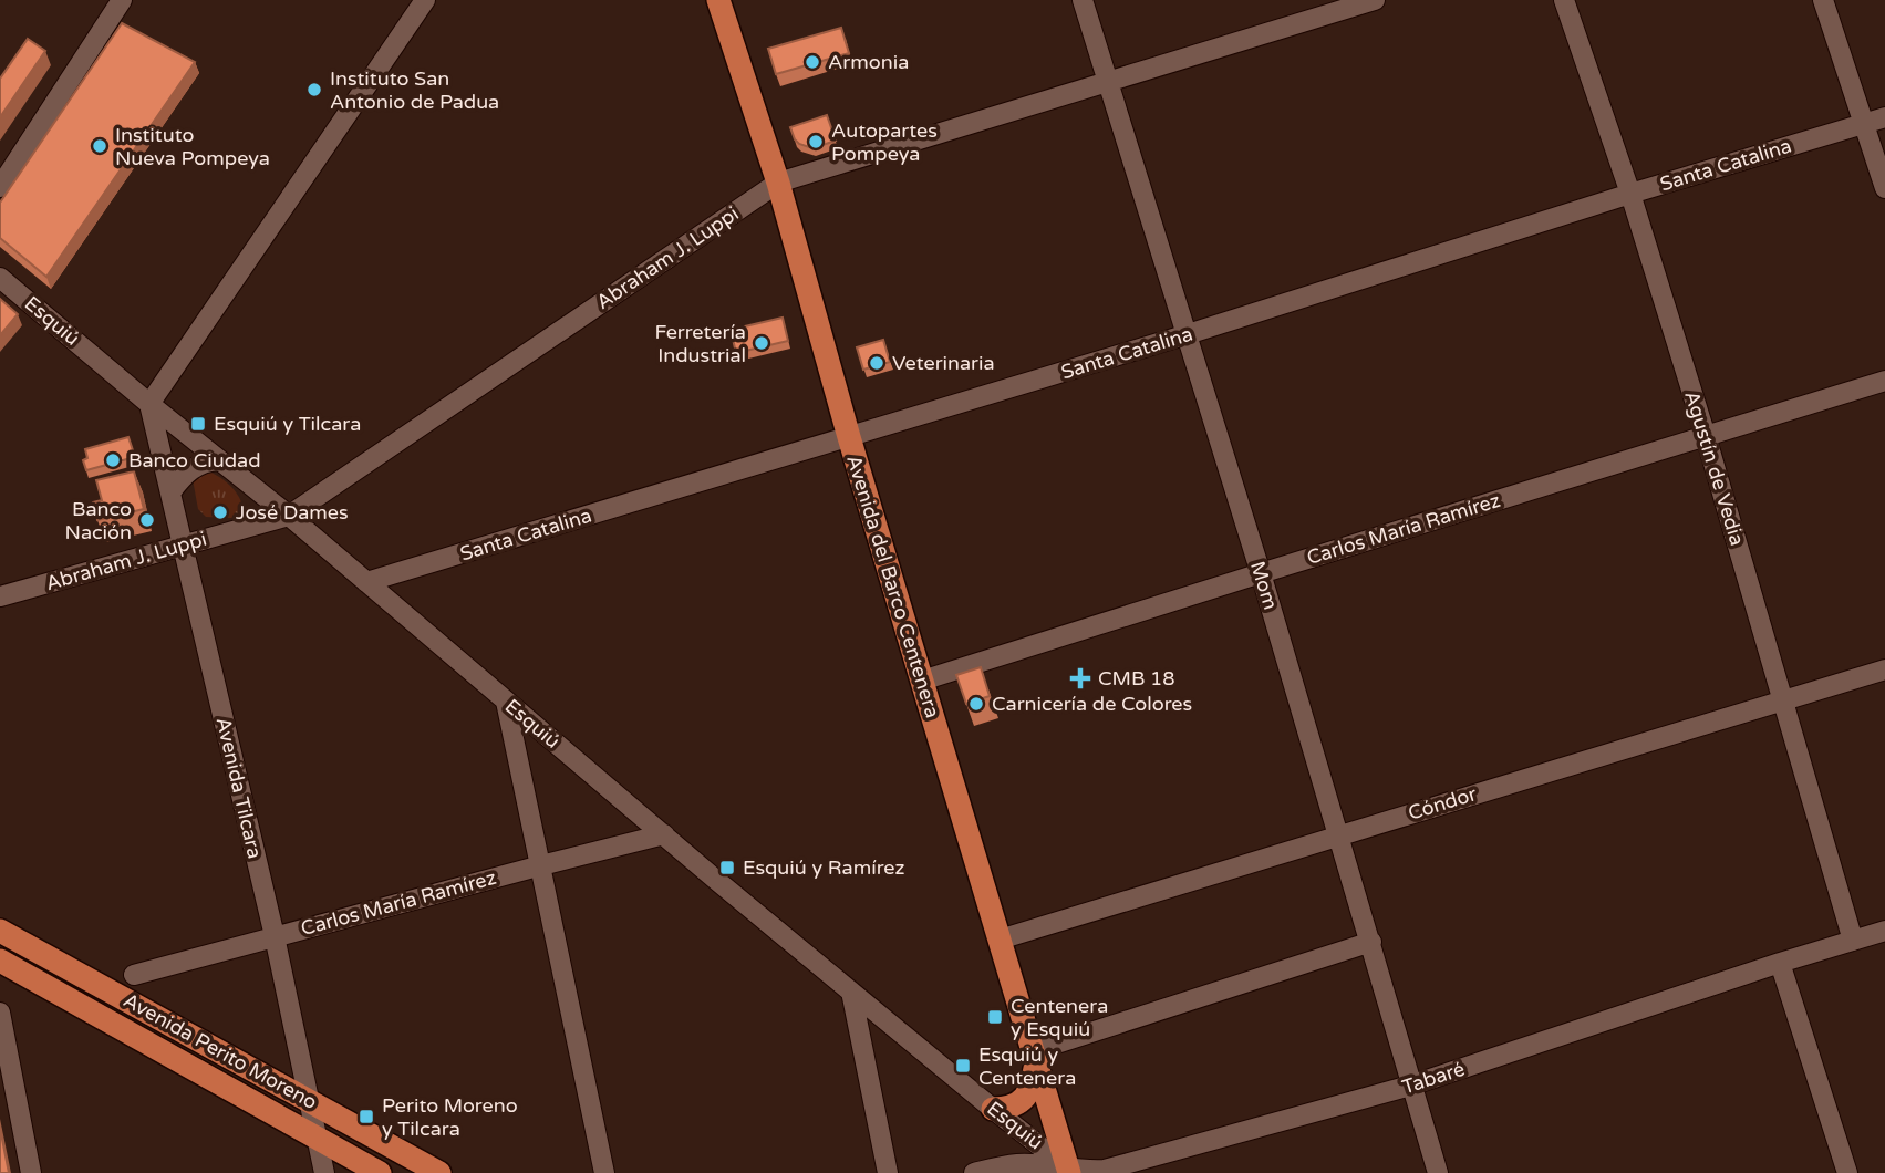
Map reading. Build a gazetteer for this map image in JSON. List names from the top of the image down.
{
  "streets": {
    "main road": ["Avenida del Barco Centenera", "Avenida Perito Moreno"],
    "street": [
      "Santa Catalina",
      "Abraham J. Luppi",
      "Esquiú",
      "Agustín de Vedia",
      "Carlos María Ramírez",
      "Mom",
      "Avenida Tilcara",
      "Cóndor",
      "Tabaré"
    ]
  },
  "crossings": [
    ["Santa Catalina", "Esquiú"],
    ["Santa Catalina", "Agustín de Vedia"],
    ["Santa Catalina", "Mom"],
    ["Santa Catalina", "Avenida del Barco Centenera"],
    ["Abraham J. Luppi", "Esquiú"],
    ["Abraham J. Luppi", "Mom"],
    ["Abraham J. Luppi", "Avenida del Barco Centenera"],
    ["Abraham J. Luppi", "Avenida Tilcara"],
    ["Esquiú", "Carlos María Ramírez"],
    ["Esquiú", "Avenida del Barco Centenera"],
    ["Esquiú", "Avenida Tilcara"],
    ["Esquiú", "Tabaré"],
    ["Agustín de Vedia", "Carlos María Ramírez"],
    ["Agustín de Vedia", "Cóndor"],
    ["Agustín de Vedia", "Tabaré"],
    ["Carlos María Ramírez", "Mom"],
    ["Carlos María Ramírez", "Avenida del Barco Centenera"],
    ["Carlos María Ramírez", "Avenida Tilcara"],
    ["Mom", "Cóndor"],
    ["Mom", "Tabaré"],
    ["Avenida del Barco Centenera", "Cóndor"],
    ["Avenida del Barco Centenera", "Tabaré"],
    ["Avenida Tilcara", "Avenida Perito Moreno"]
  ],
  "places": {
    "other": [
      "Armonia",
      "Instituto San Antonio de Padua",
      "Autopartes Pompeya",
      "Instituto Nueva Pompeya",
      "Ferretería Industrial",
      "Veterinaria",
      "Banco Ciudad",
      "José Dames",
      "Banco Nación",
      "Carnicería de Colores"
    ],
    "transit": [
      "Esquiú y Tilcara",
      "Esquiú y Ramírez",
      "Centenera y Esquiú",
      "Esquiú y Centenera",
      "Perito Moreno y Tilcara"
    ],
    "health": ["CMB 18"]
  }
}
